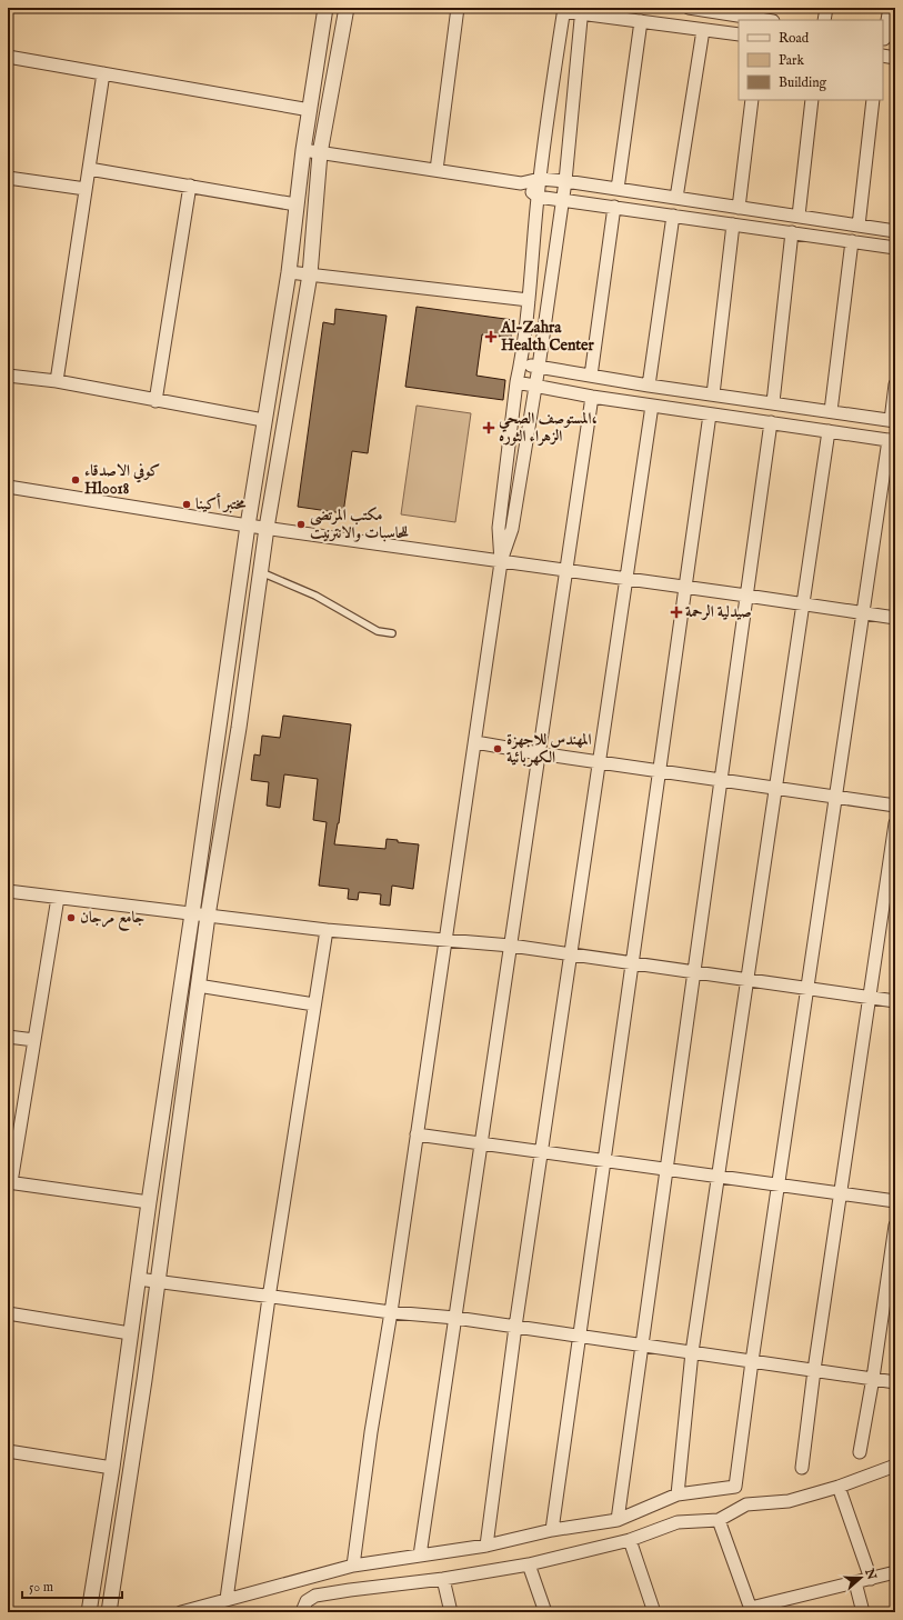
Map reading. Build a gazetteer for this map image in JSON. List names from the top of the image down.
{
  "places": {
    "health": ["Al-Zahra Health Center", "المستوصف الصحي، الزهراء الثوره", "صيدلية الرحمة"],
    "other": [
      "كوفي الاصدقاء Hl0018",
      "مختبر أكينا",
      "مكتب المرتضى للحاسبات والانترنيت",
      "المهندس للاجهزة الكهربائية",
      "جامع مرجان"
    ]
  },
  "legend": ["Road", "Park", "Building"],
  "scale_bar": "50 m",
  "north": "right"
}
